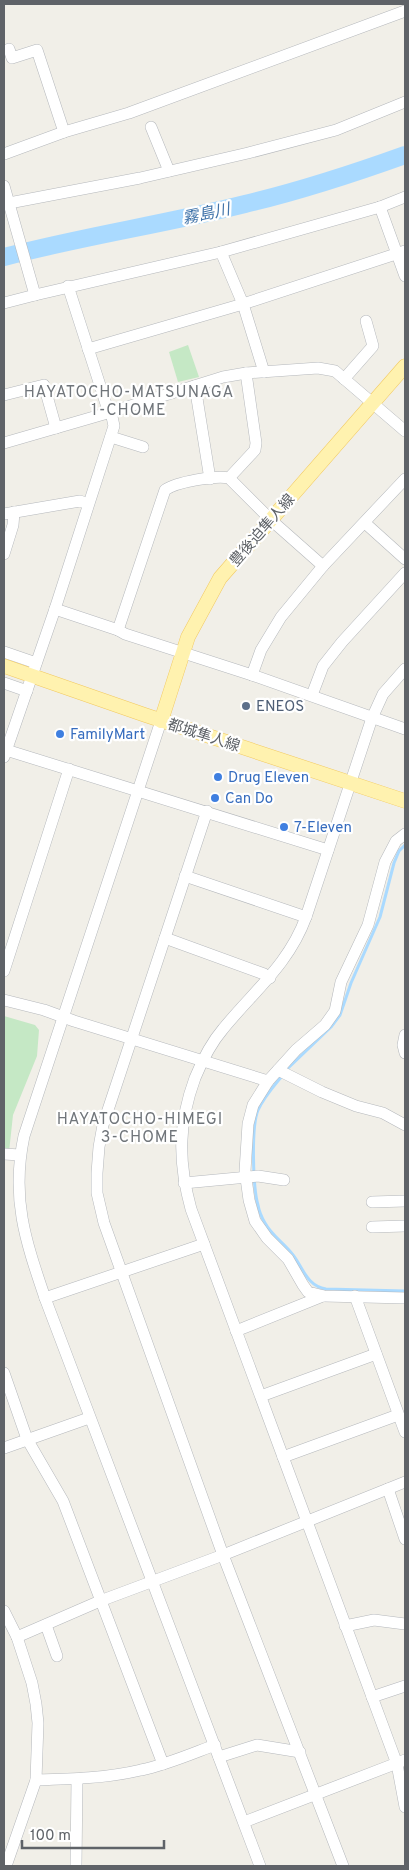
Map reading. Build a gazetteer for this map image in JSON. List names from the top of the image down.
{
  "streets": {
    "main road": ["豊後迫隼人線", "都城隼人線"]
  },
  "crossings": [
    ["豊後迫隼人線", "都城隼人線"]
  ],
  "districts": ["HAYATOCHO-MATSUNAGA 1-CHOME", "HAYATOCHO-HIMEGI 3-CHOME"],
  "water": ["霧島川"],
  "places": [
    "ENEOS",
    "FamilyMart",
    "Drug Eleven",
    "Can Do",
    "7-Eleven"
  ],
  "scale_bar": "100 m"
}
